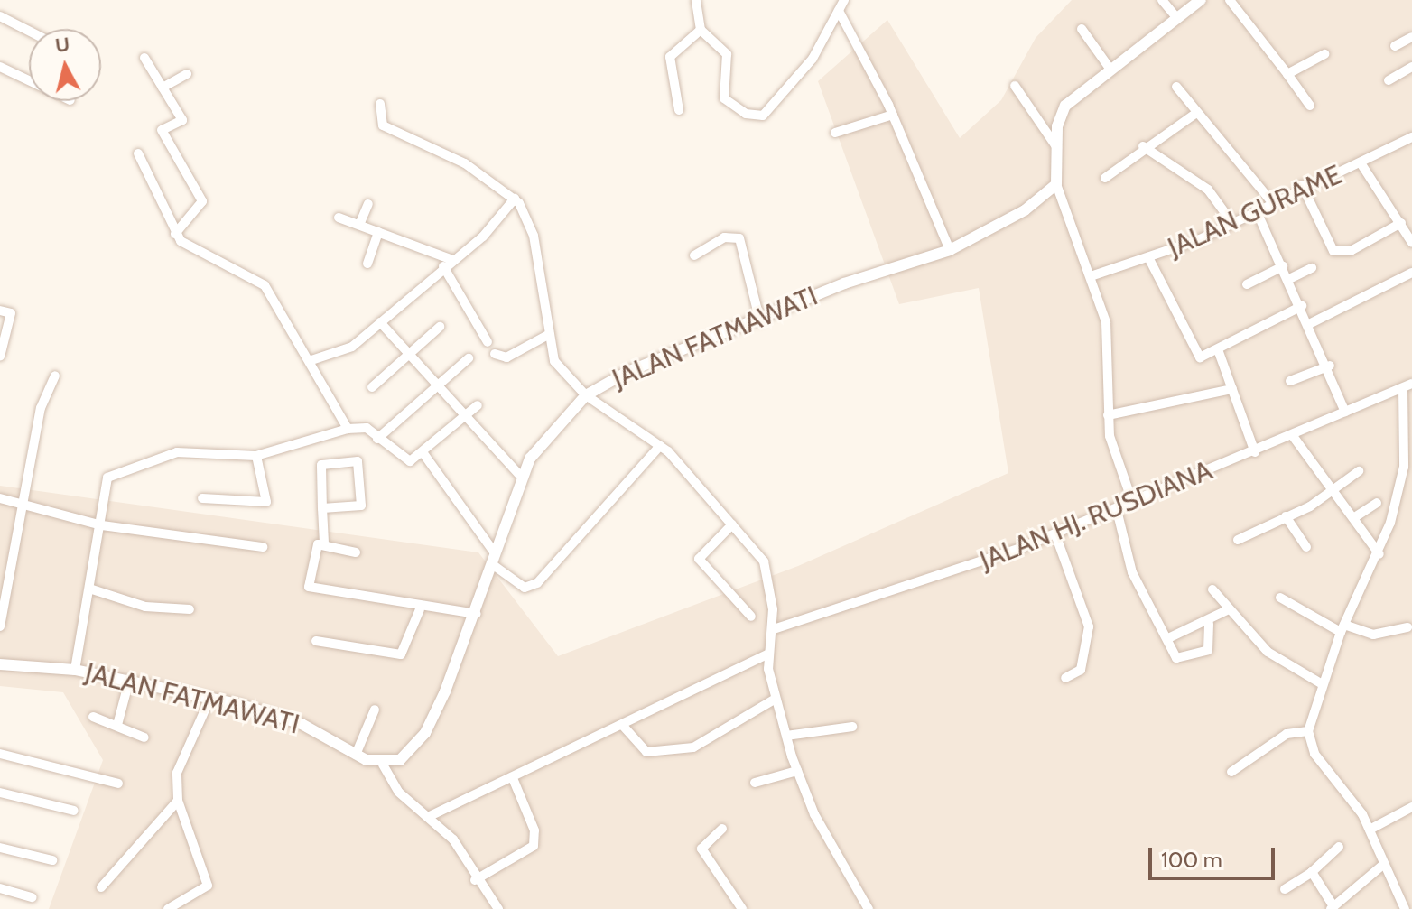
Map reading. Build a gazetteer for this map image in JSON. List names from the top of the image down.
{
  "streets": {
    "street": ["JALAN GURAME", "JALAN FATMAWATI", "JALAN HJ. RUSDIANA"]
  },
  "scale_bar": "100 m",
  "north": "top"
}
